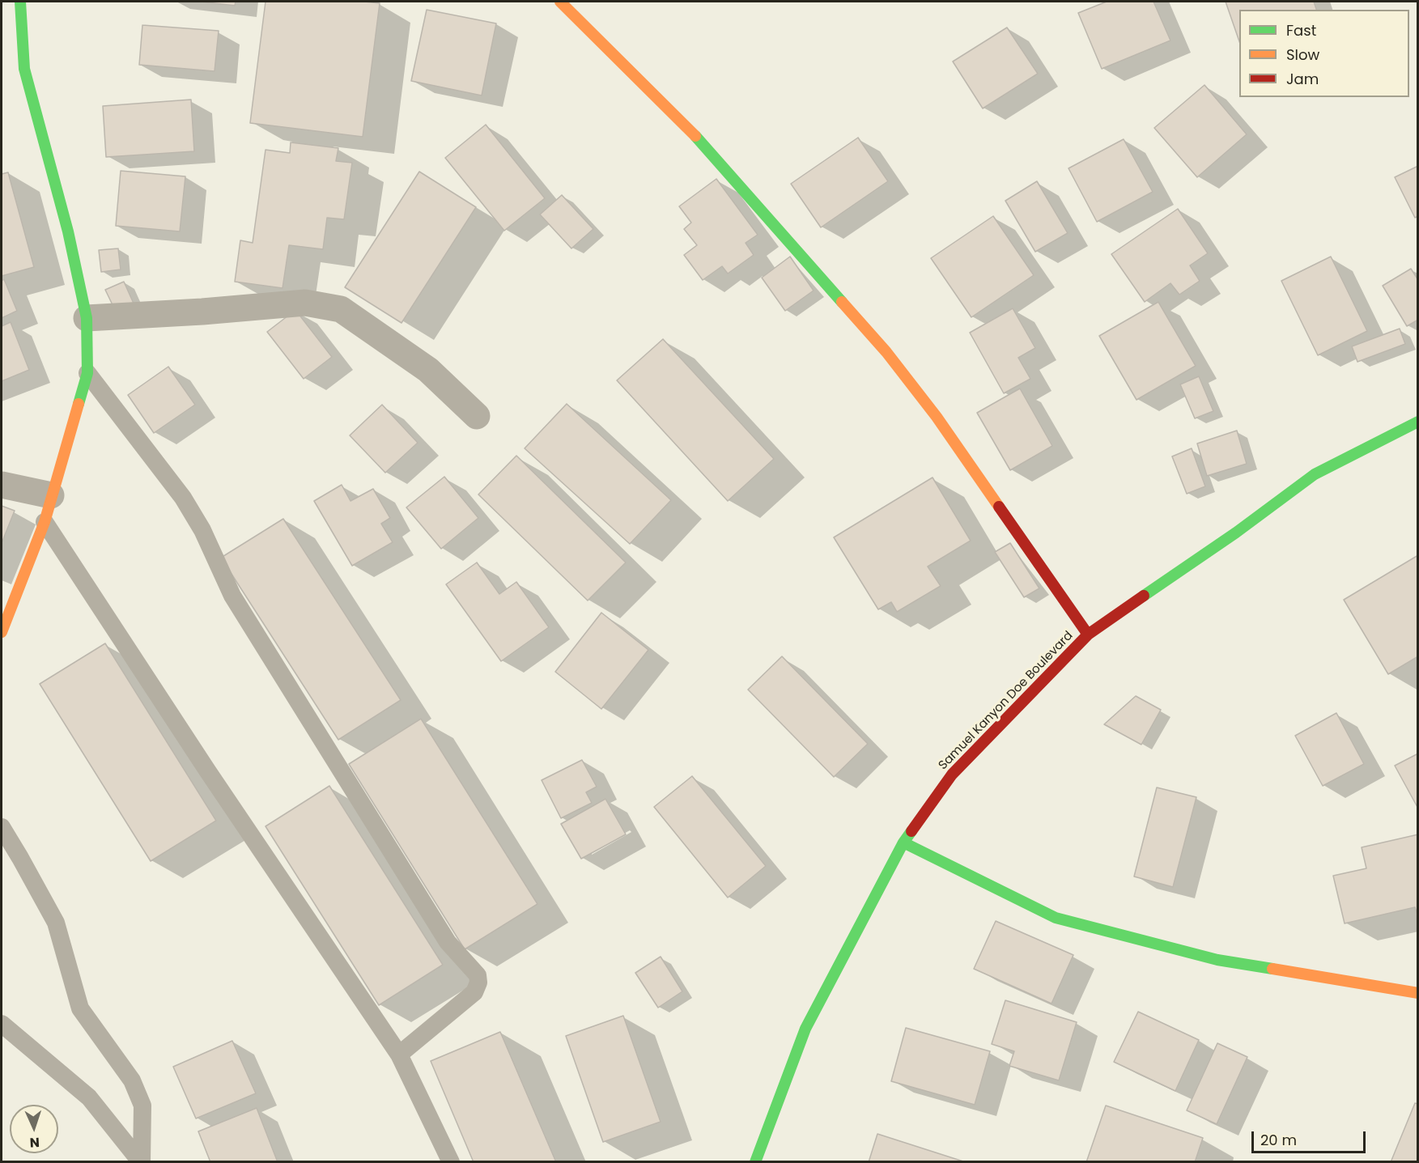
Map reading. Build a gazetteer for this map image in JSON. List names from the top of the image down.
{
  "streets": {
    "street": ["Samuel Kanyon Doe Boulevard"]
  },
  "legend": ["Fast", "Slow", "Jam"],
  "scale_bar": "20 m",
  "north": "bottom"
}
